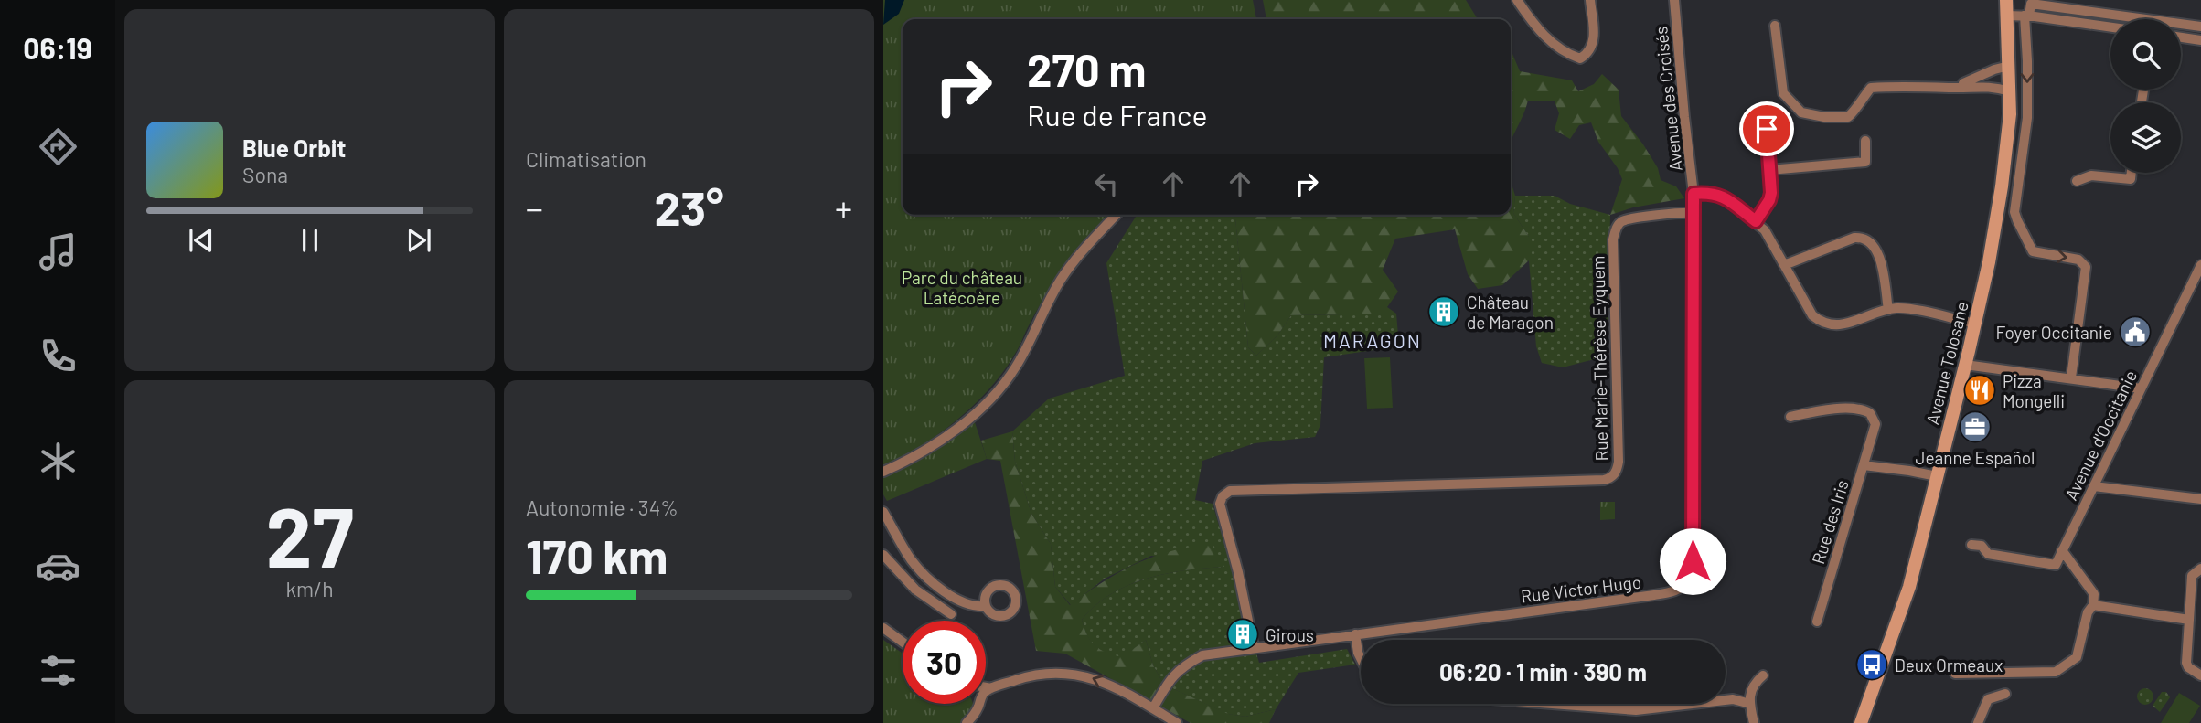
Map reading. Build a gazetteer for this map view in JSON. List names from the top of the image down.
{
  "streets": {
    "main road": ["Avenue Tolosane"],
    "street": [
      "Avenue des Croisés",
      "Rue Marie-Thérèse Eyquem",
      "Avenue d'Occitanie",
      "Rue des Iris",
      "Rue Victor Hugo"
    ]
  },
  "crossings": [
    ["Avenue des Croisés", "Rue Victor Hugo"],
    ["Rue Marie-Thérèse Eyquem", "Rue Victor Hugo"],
    ["Avenue Tolosane", "Rue des Iris"]
  ],
  "districts": ["MARAGON"],
  "parks": ["Parc du château Latécoère"],
  "places": {
    "building": ["Château de Maragon", "Girous"],
    "public building": ["Foyer Occitanie"],
    "restaurant": ["Pizza Mongelli"],
    "office": ["Jeanne Español"],
    "bus stop": ["Deux Ormeaux"]
  },
  "page": {
    "tabs": "06:19",
    "tile": [
      "Climatisation",
      ["27", "km/h"],
      ["Autonomie · 34%", "170 km"]
    ],
    "turn": ["270 m", "Rue de France"],
    "song": ["Blue Orbit", "Sona"],
    "heat": ["−", "23°", "+"],
    "limit": "30",
    "trip": "06:20 · 1 min · 390 m"
  }
}
